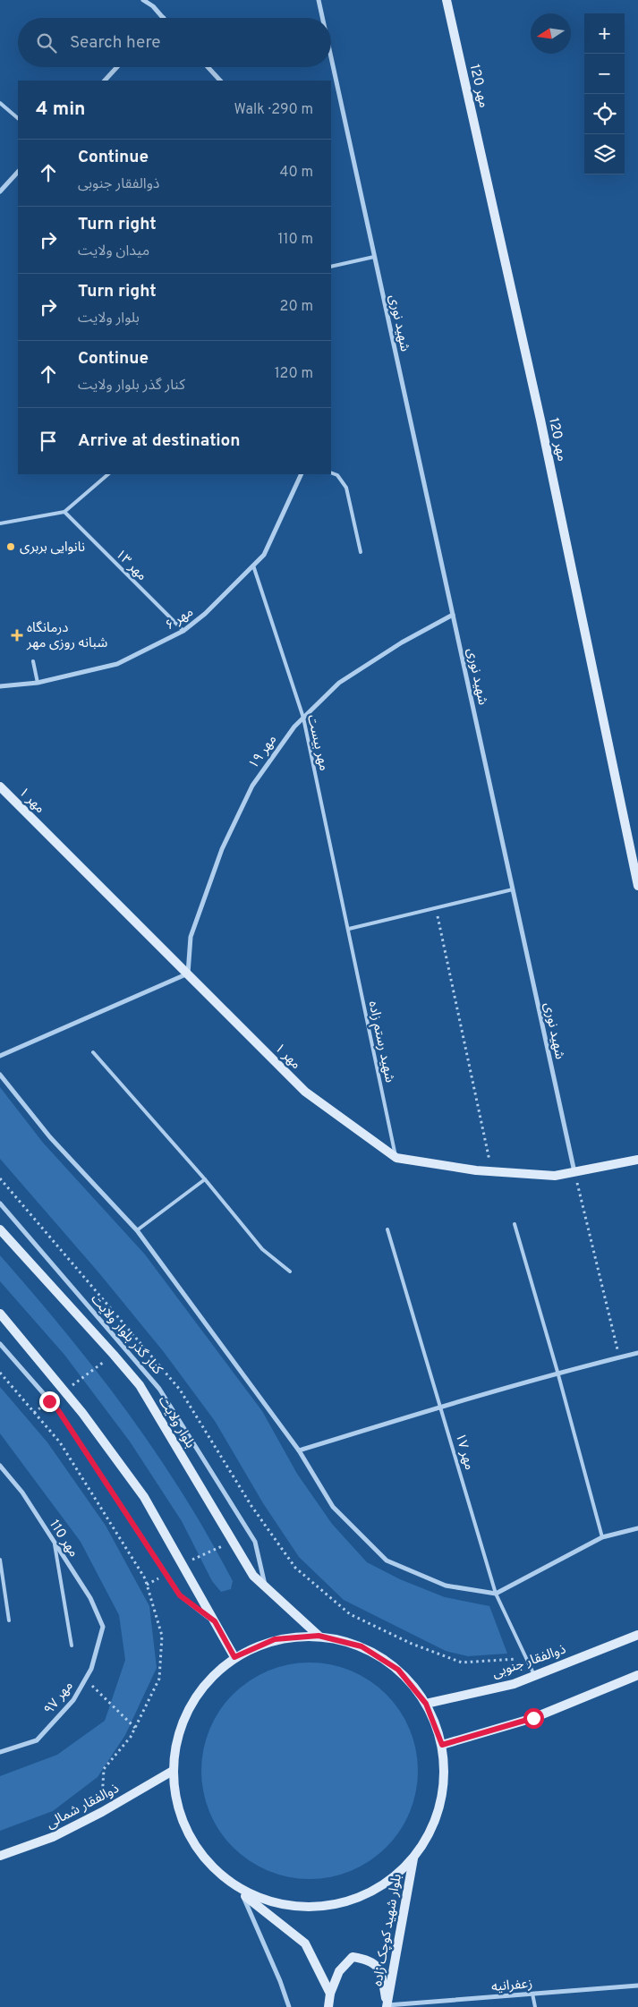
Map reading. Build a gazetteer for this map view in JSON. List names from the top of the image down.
{
  "streets": {
    "street": [
      "مهر 120",
      "شهید نوری",
      "مهر ۶",
      "مهر ۱۹",
      "مهر ۱",
      "کنار گذر بلوار ولایت",
      "بلوار ولایت",
      "مهر 110",
      "ذوالفقار جنوبی",
      "مهر ۹۷",
      "ذوالفقار شمالی",
      "بلوار شهید کوچک زاده",
      "زعفرانیه"
    ],
    "lane": [
      "مهر ۱۳",
      "مهر بیست",
      "شهید رستم زاده",
      "مهر ۱۷"
    ]
  },
  "crossings": [
    ["شهید نوری", "مهر ۱۹"],
    ["شهید نوری", "مهر ۱"],
    ["مهر ۱۳", "مهر ۶"],
    ["مهر ۶", "مهر بیست"],
    ["مهر بیست", "مهر ۱۹"],
    ["مهر بیست", "شهید رستم زاده"],
    ["مهر ۱۹", "مهر ۱"],
    ["مهر ۱", "شهید رستم زاده"],
    ["کنار گذر بلوار ولایت", "بلوار ولایت"],
    ["مهر ۱۷", "ذوالفقار جنوبی"],
    ["مهر 110", "مهر ۹۷"],
    ["بلوار شهید کوچک زاده", "زعفرانیه"]
  ],
  "places": {
    "other": ["نانوایی بربری"],
    "health": ["درمانگاه شبانه روزی مهر"]
  },
  "north": "left",
  "page": {
    "map_buttons": ["+", "−"],
    "search": "Search here",
    "heading": ["4 min", "Walk · 290 m"],
    "list": [
      ["Continue", "ذوالفقار جنوبی", "40 m"],
      ["Turn right", "میدان ولایت", "110 m"],
      ["Turn right", "بلوار ولایت", "20 m"],
      ["Continue", "کنار گذر بلوار ولایت", "120 m"],
      "Arrive at destination"
    ]
  }
}
